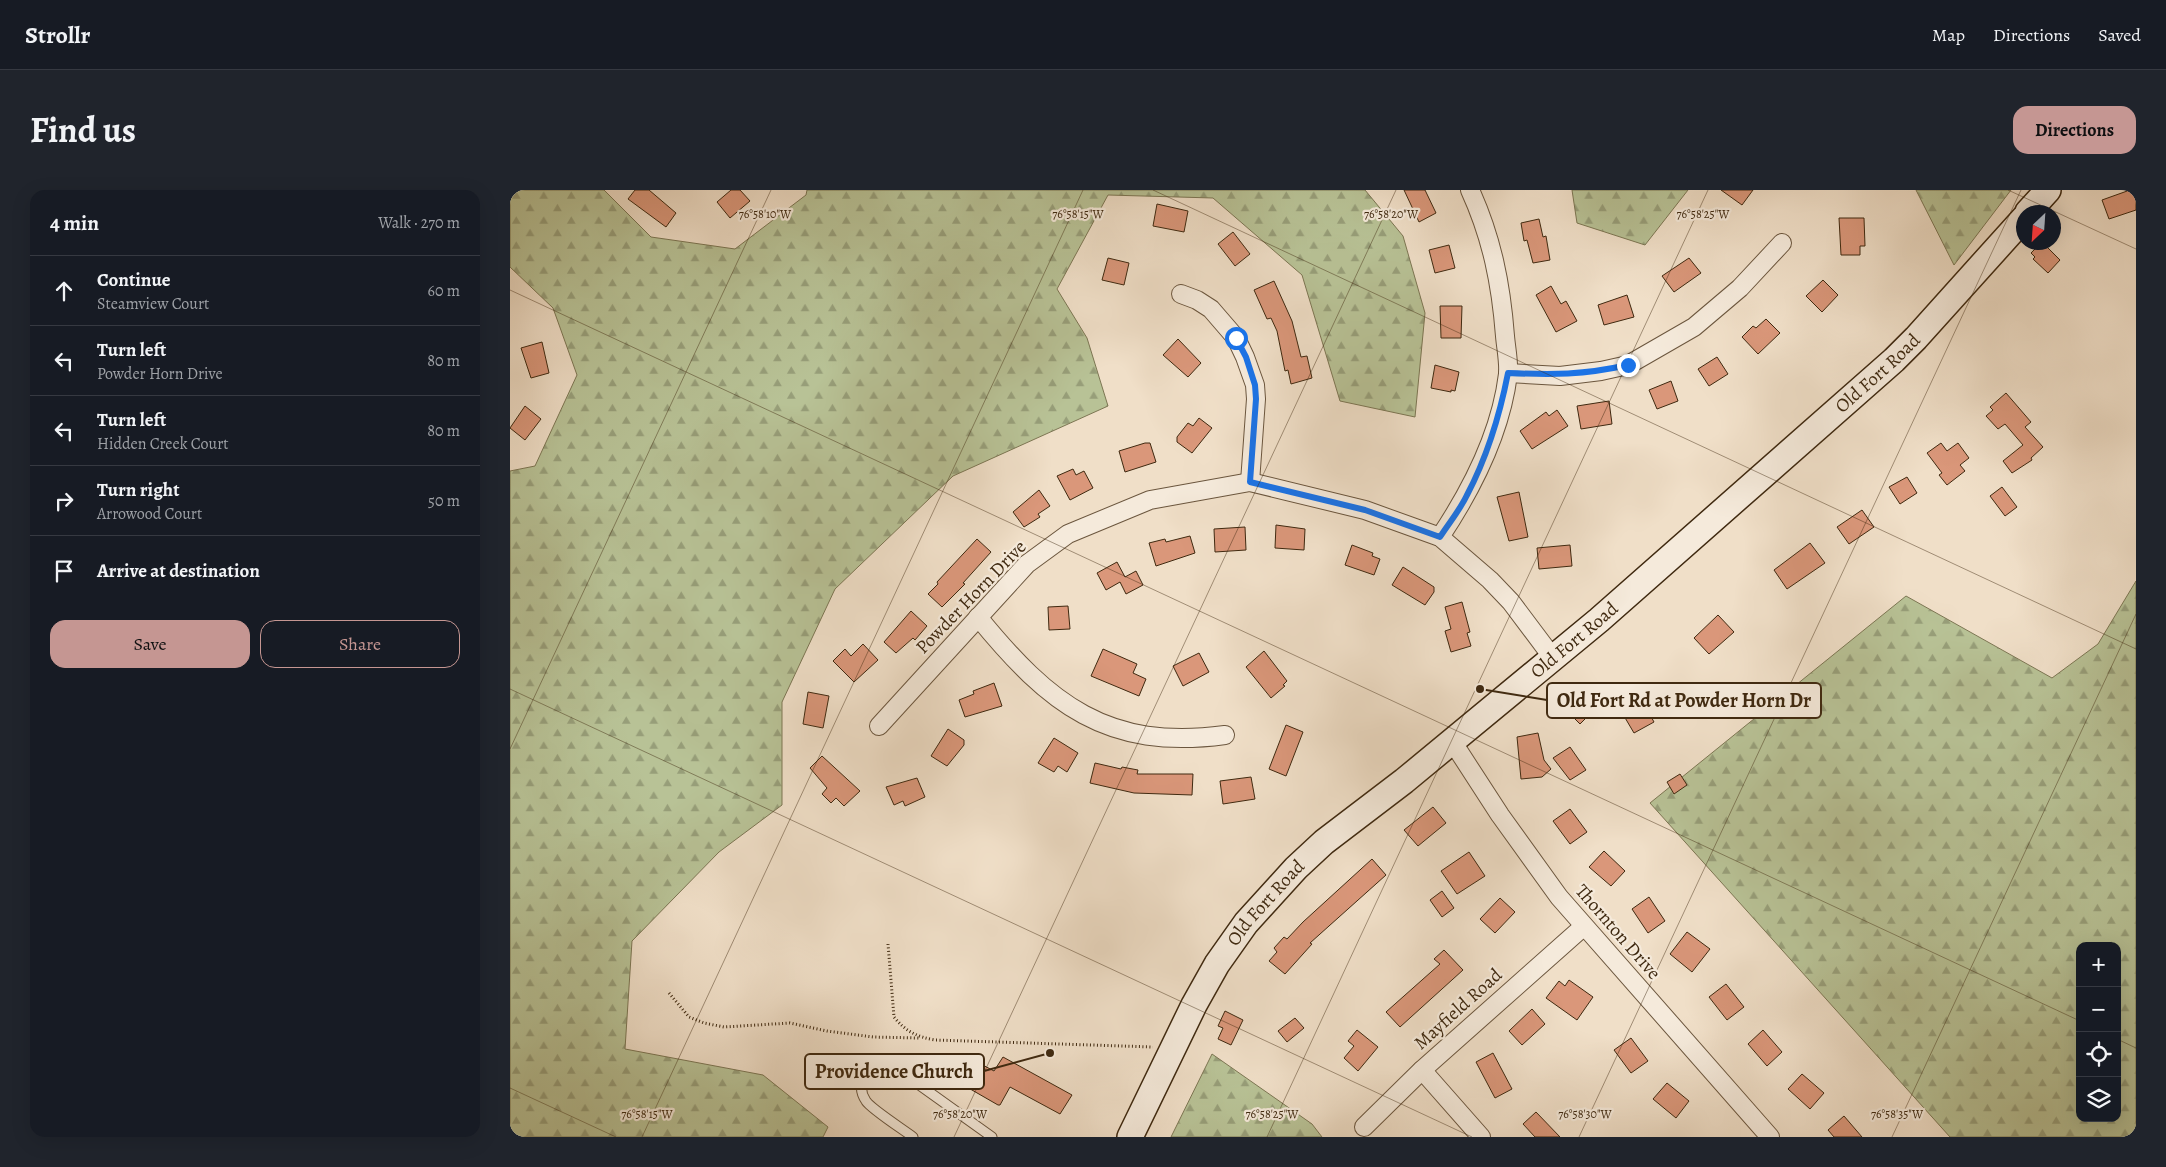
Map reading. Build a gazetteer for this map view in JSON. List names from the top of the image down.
{
  "streets": {
    "main road": ["Old Fort Road"],
    "street": ["Powder Horn Drive", "Thornton Drive", "Mayfield Road"]
  },
  "crossings": [
    ["Old Fort Road", "Powder Horn Drive"],
    ["Old Fort Road", "Thornton Drive"],
    ["Thornton Drive", "Mayfield Road"]
  ],
  "places": ["Old Fort Rd at Powder Horn Dr", "Providence Church"],
  "north": "bottom left",
  "page": {
    "header": "Strollr",
    "nav": ["Map", "Directions", "Saved"],
    "title": "Find us",
    "buttons": [
      "Directions",
      ["Save", "Share"]
    ],
    "heading": ["4 min", "Walk · 270 m"],
    "list": [
      ["Continue", "Steamview Court", "60 m"],
      ["Turn left", "Powder Horn Drive", "80 m"],
      ["Turn left", "Hidden Creek Court", "80 m"],
      ["Turn right", "Arrowood Court", "50 m"],
      "Arrive at destination"
    ],
    "map_buttons": ["+", "−"]
  },
  "coordinates": [
    "76°58'10\"W",
    "76°58'15\"W",
    "76°58'20\"W",
    "76°58'25\"W",
    "76°58'30\"W",
    "76°58'35\"W"
  ]
}
